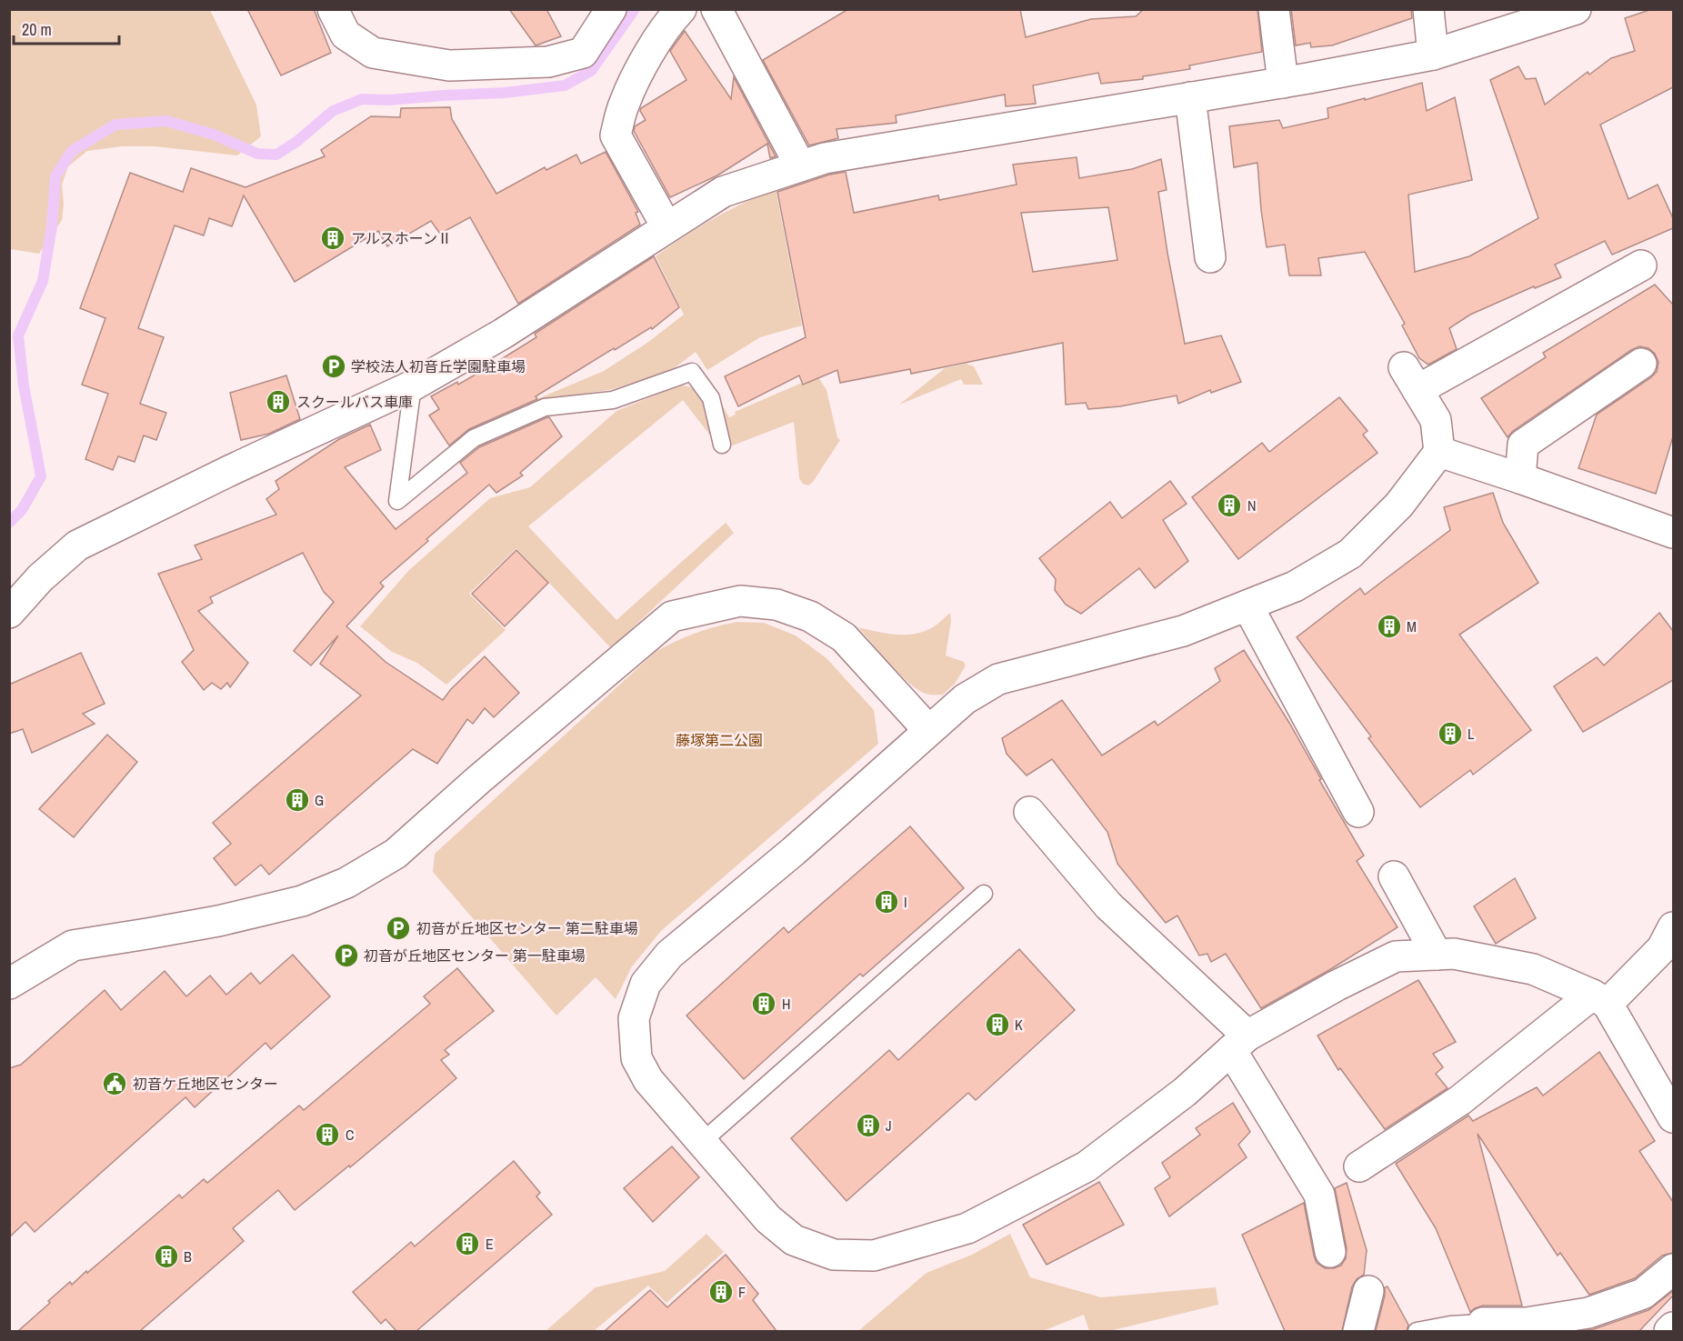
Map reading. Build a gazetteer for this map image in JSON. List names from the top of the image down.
{
  "parks": ["藤塚第二公園"],
  "places": {
    "building": [
      "アルスホーンⅡ",
      "スクールバス車庫",
      "N",
      "M",
      "L",
      "G",
      "I",
      "H",
      "K",
      "J",
      "C",
      "E",
      "B",
      "F"
    ],
    "parking": ["学校法人初音丘学園駐車場", "初音が丘地区センター 第二駐車場", "初音が丘地区センター 第一駐車場"],
    "public building": ["初音ケ丘地区センター"]
  },
  "scale_bar": "20 m"
}
